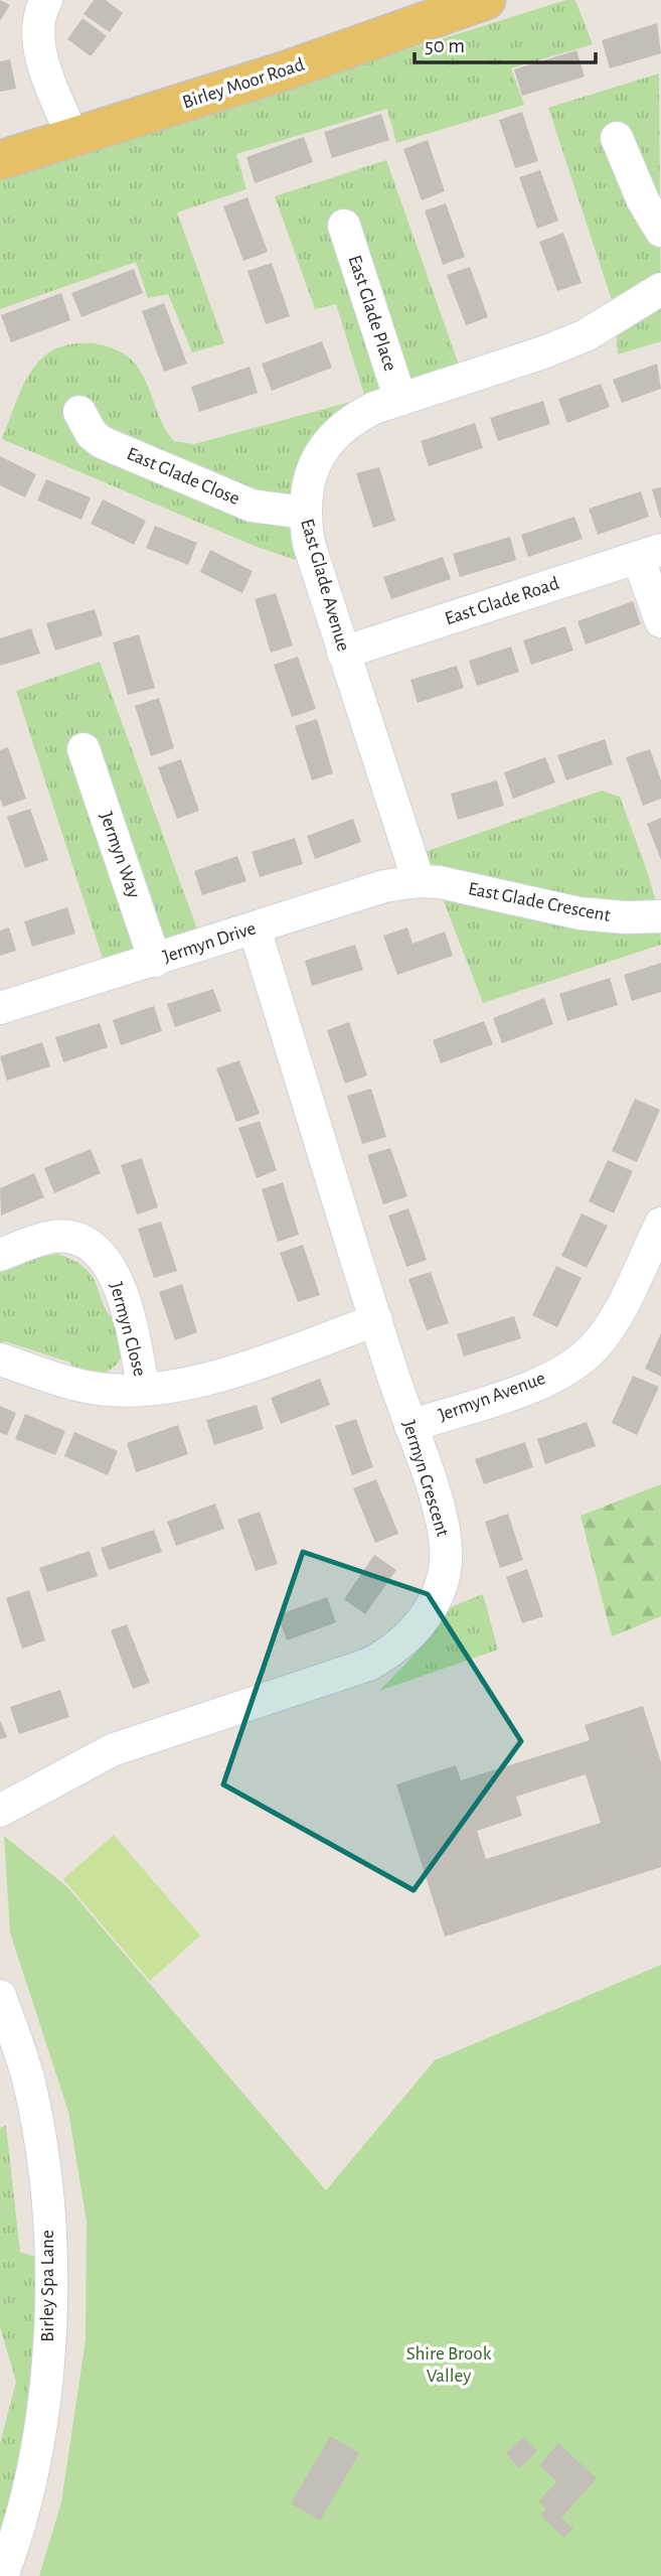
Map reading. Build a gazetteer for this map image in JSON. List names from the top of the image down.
{
  "streets": {
    "main road": ["Birley Moor Road"],
    "street": [
      "East Glade Place",
      "East Glade Close",
      "East Glade Avenue",
      "East Glade Road",
      "Jermyn Way",
      "East Glade Crescent",
      "Jermyn Drive",
      "Jermyn Close",
      "Jermyn Avenue",
      "Jermyn Crescent",
      "Birley Spa Lane"
    ]
  },
  "crossings": [
    ["East Glade Place", "East Glade Avenue"],
    ["East Glade Close", "East Glade Avenue"],
    ["East Glade Avenue", "East Glade Road"],
    ["East Glade Avenue", "East Glade Crescent"],
    ["East Glade Avenue", "Jermyn Drive"],
    ["Jermyn Way", "Jermyn Drive"],
    ["East Glade Crescent", "Jermyn Drive"],
    ["Jermyn Drive", "Jermyn Crescent"],
    ["Jermyn Close", "Jermyn Crescent"],
    ["Jermyn Avenue", "Jermyn Crescent"]
  ],
  "parks": ["Shire Brook Valley"],
  "scale_bar": "50 m"
}
